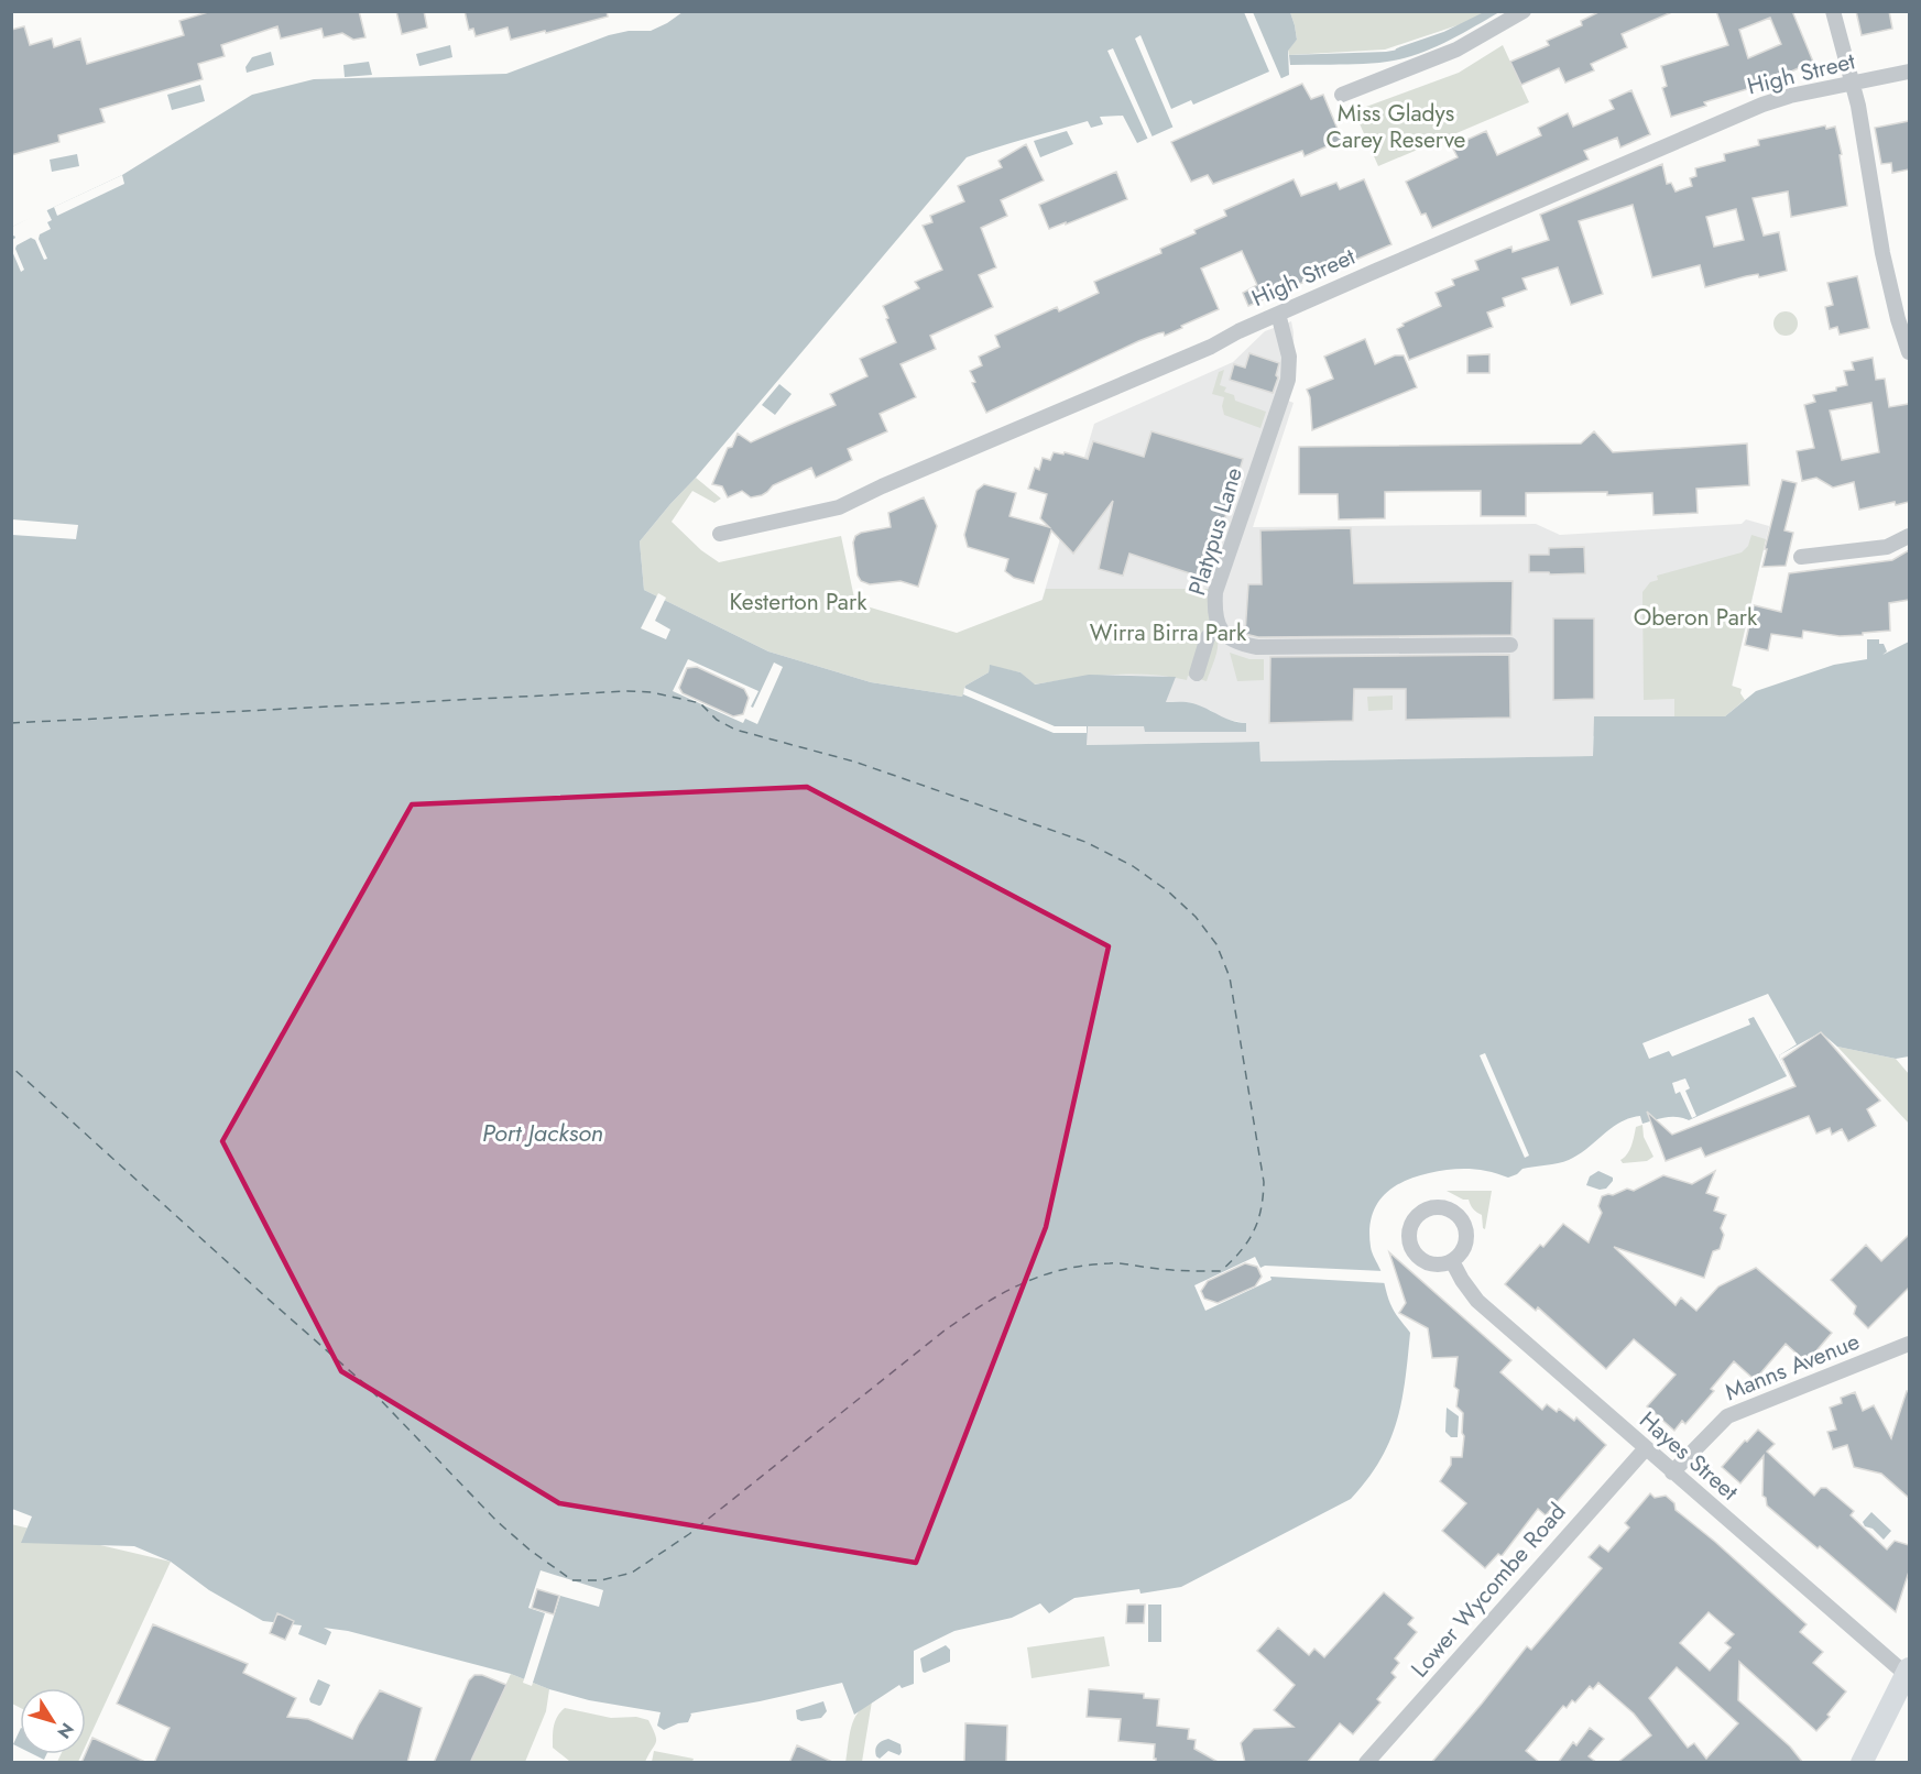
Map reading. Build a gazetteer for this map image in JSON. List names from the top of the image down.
{
  "streets": {
    "street": [
      "High Street",
      "Platypus Lane",
      "Manns Avenue",
      "Hayes Street",
      "Lower Wycombe Road"
    ]
  },
  "crossings": [
    ["High Street", "Platypus Lane"],
    ["Manns Avenue", "Hayes Street"],
    ["Hayes Street", "Lower Wycombe Road"]
  ],
  "water": ["Port Jackson"],
  "parks": [
    "Miss Gladys Carey Reserve",
    "Kesterton Park",
    "Oberon Park",
    "Wirra Birra Park"
  ],
  "north": "bottom right"
}
